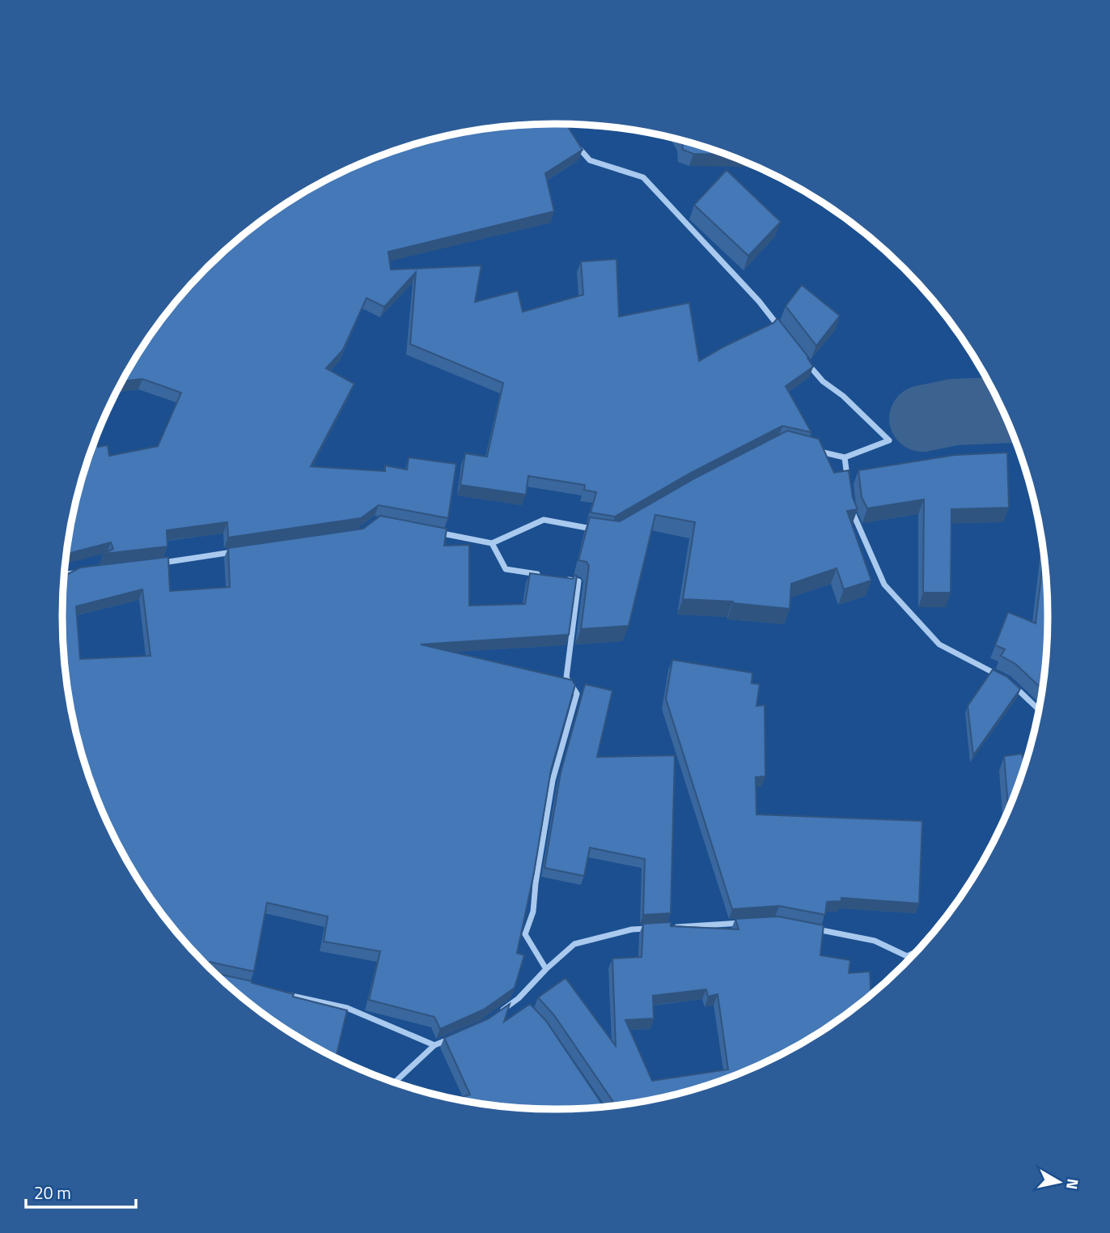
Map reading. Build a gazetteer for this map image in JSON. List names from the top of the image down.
{
  "scale_bar": "20 m",
  "north": "right"
}
